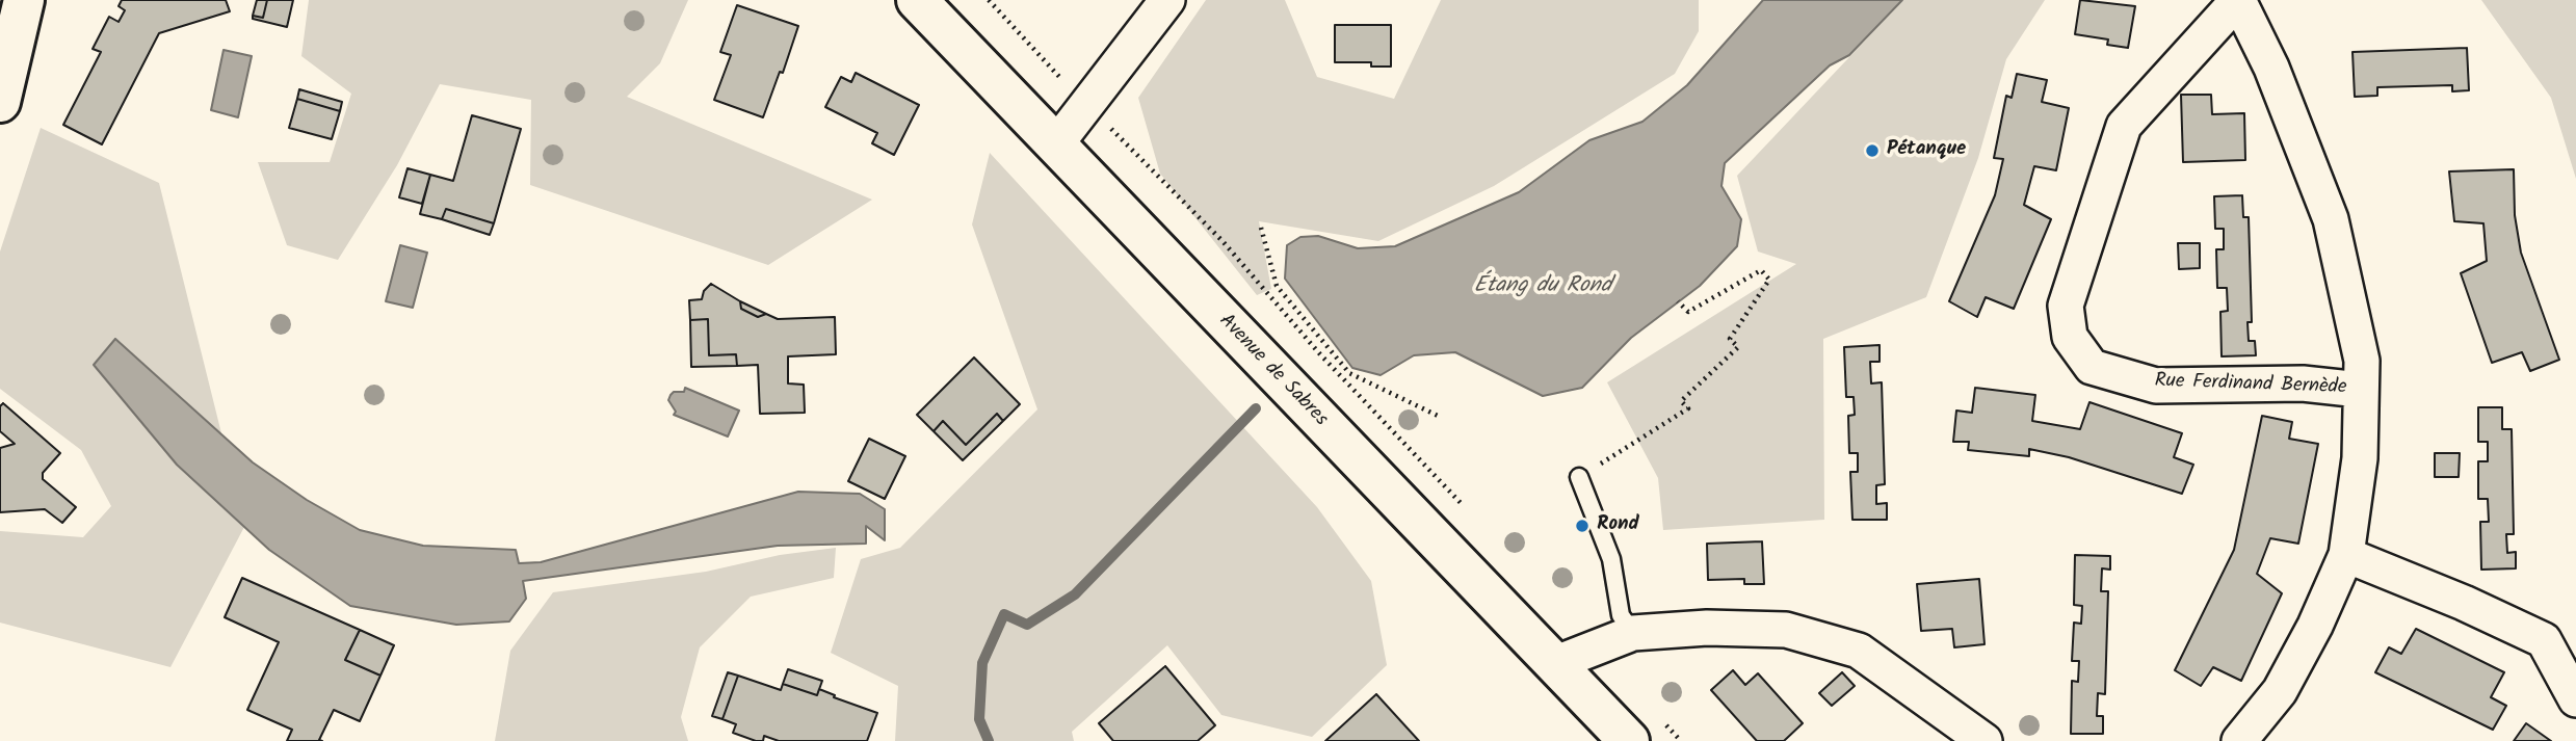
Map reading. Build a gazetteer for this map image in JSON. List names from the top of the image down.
{
  "streets": {
    "main road": ["Avenue de Sabres"],
    "street": ["Rue Ferdinand Bernède"]
  },
  "water": ["Étang du Rond"],
  "places": ["Pétanque", "Rond"]
}
